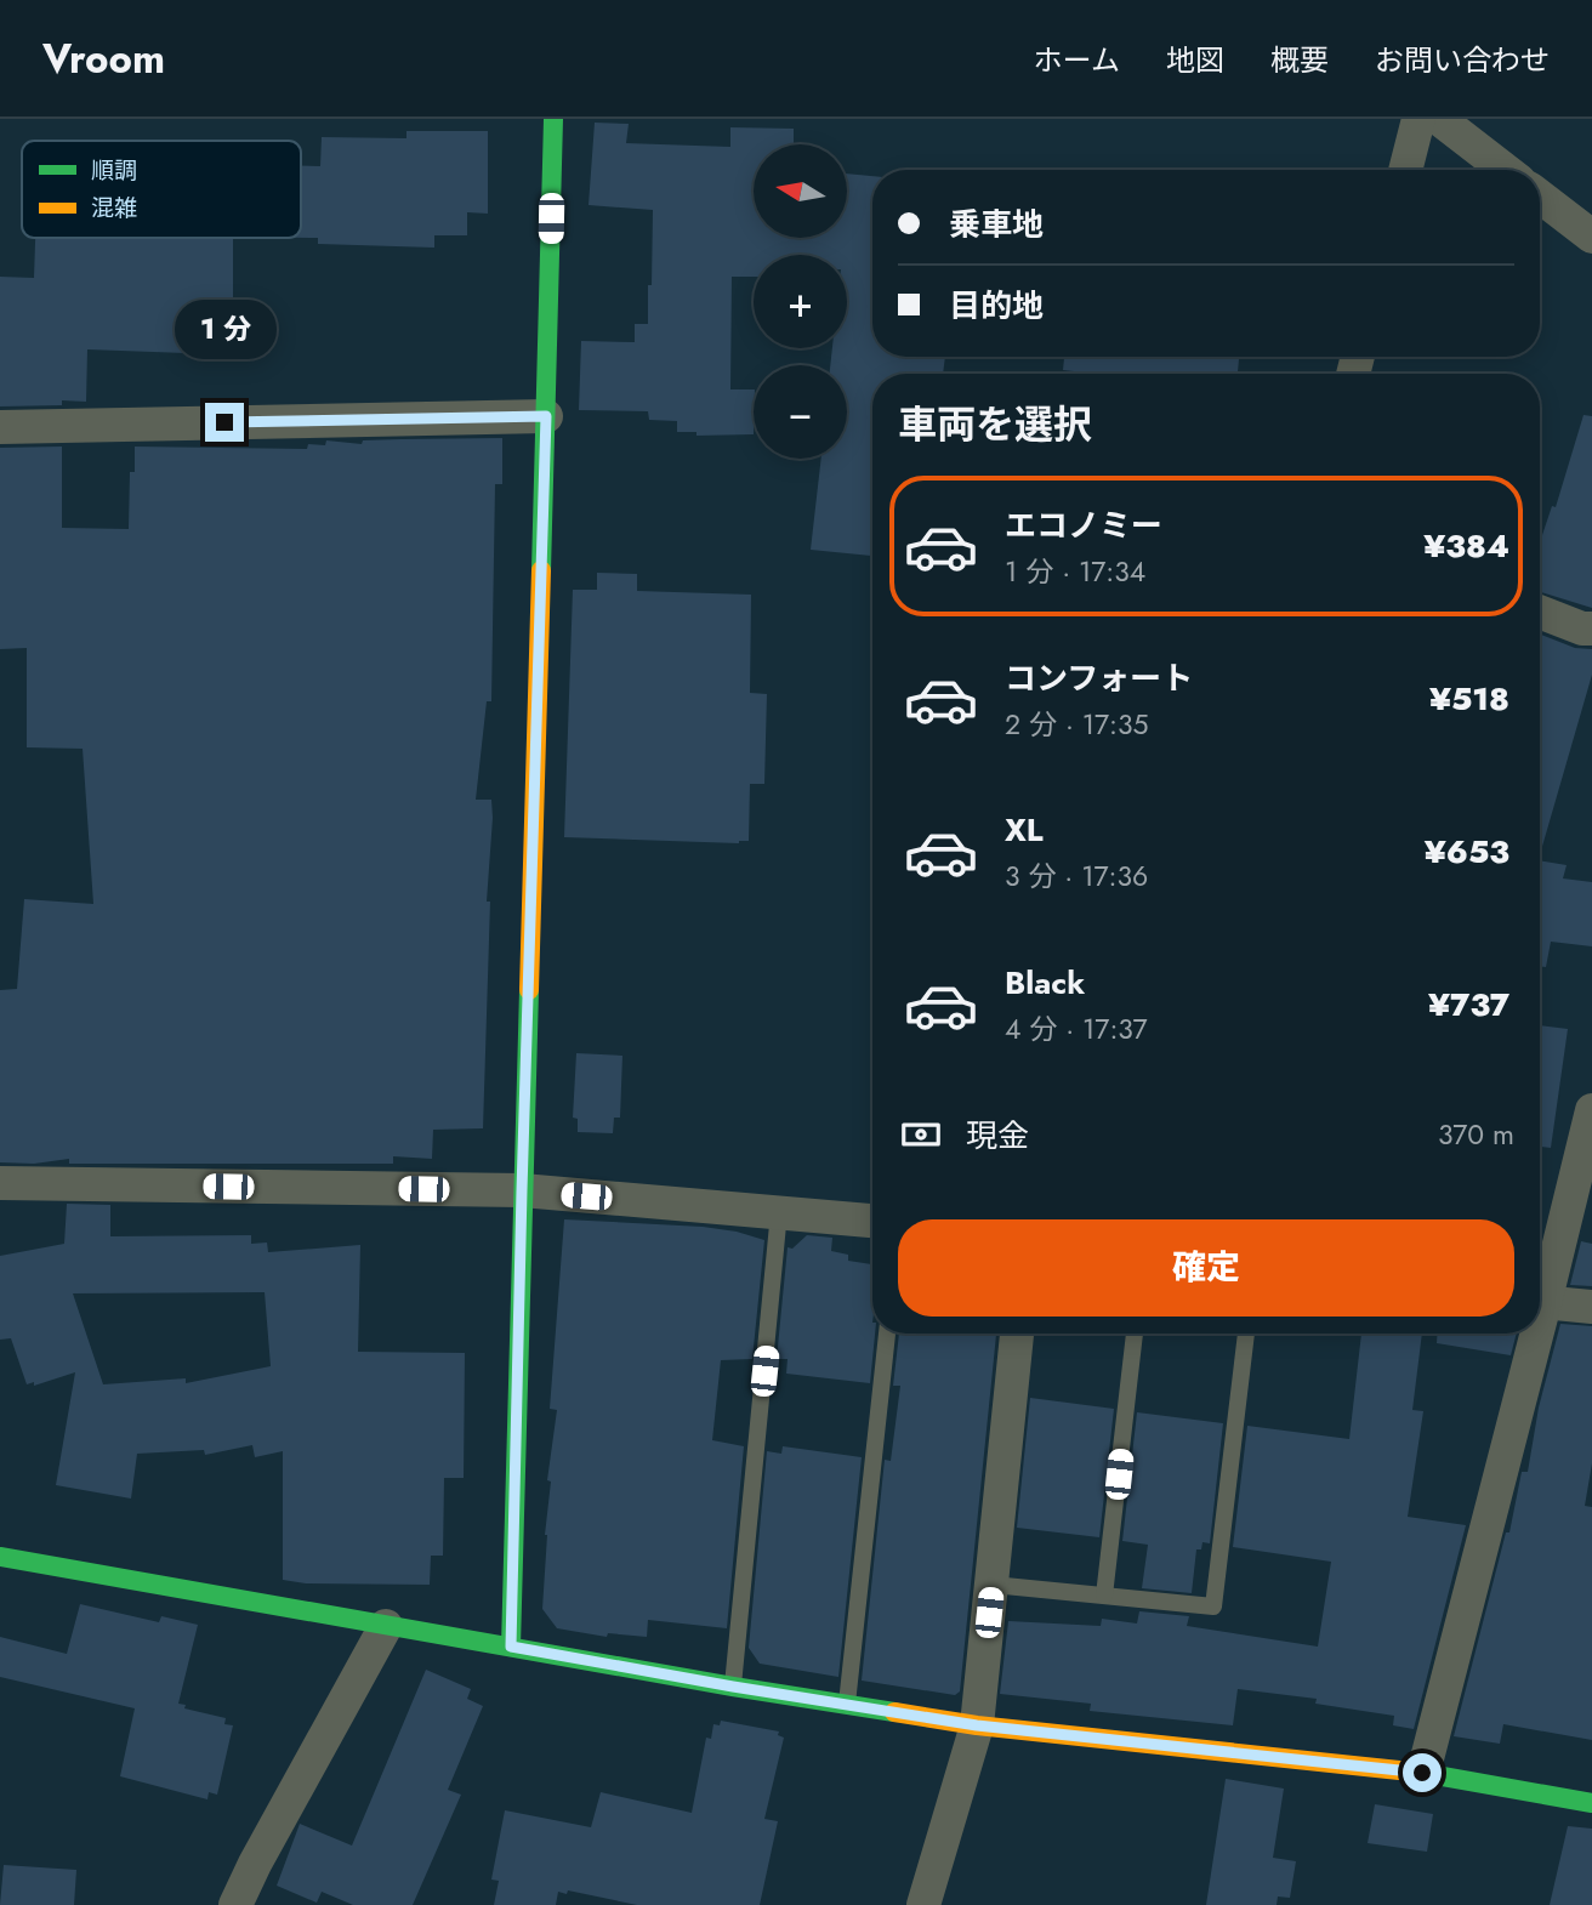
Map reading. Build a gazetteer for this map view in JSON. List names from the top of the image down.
{
  "legend": ["順調", "混雑"],
  "north": "left",
  "page": {
    "header": "Vroom",
    "nav": [
      "ホーム",
      "地図",
      "概要",
      "お問い合わせ"
    ],
    "map_buttons": ["+", "−"],
    "banner": ["乗車地", "目的地"],
    "bubble": "1 分",
    "heading": "車両を選択",
    "list": [
      {
        "name": "エコノミー",
        "note": "1 分 · 17:34",
        "value": "¥384"
      },
      {
        "name": "コンフォート",
        "note": "2 分 · 17:35",
        "value": "¥518"
      },
      {
        "name": "XL",
        "note": "3 分 · 17:36",
        "value": "¥653"
      },
      {
        "name": "Black",
        "note": "4 分 · 17:37",
        "value": "¥737"
      }
    ],
    "pay": ["現金", "370 m"],
    "buttons": "確定"
  }
}
